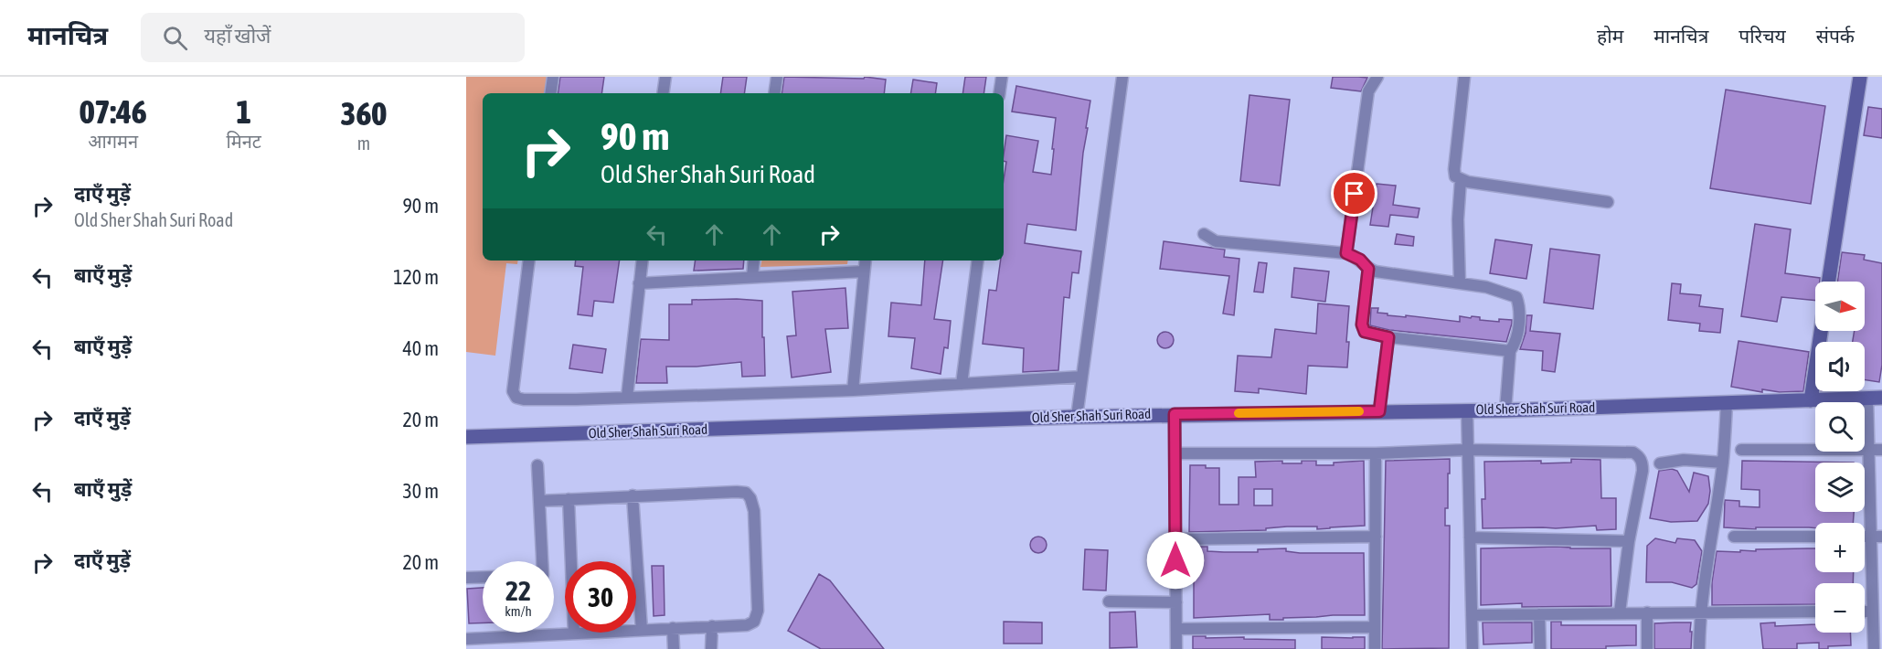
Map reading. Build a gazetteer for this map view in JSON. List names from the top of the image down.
{
  "streets": {
    "street": ["Old Sher Shah Suri Road"]
  },
  "north": "right",
  "page": {
    "header": "मानचित्र",
    "search": "यहाँ खोजें",
    "nav": [
      "होम",
      "मानचित्र",
      "परिचय",
      "संपर्क"
    ],
    "eta": [
      "07:46",
      "आगमन",
      "1",
      "मिनट",
      "360",
      "m"
    ],
    "turn": ["90 m", "Old Sher Shah Suri Road"],
    "list": [
      {
        "name": "दाएँ मुड़ें",
        "note": "Old Sher Shah Suri Road",
        "value": "90 m"
      },
      {
        "name": "बाएँ मुड़ें",
        "value": "120 m"
      },
      {
        "name": "बाएँ मुड़ें",
        "value": "40 m"
      },
      {
        "name": "दाएँ मुड़ें",
        "value": "20 m"
      },
      {
        "name": "बाएँ मुड़ें",
        "value": "30 m"
      },
      {
        "name": "दाएँ मुड़ें",
        "value": "20 m"
      }
    ],
    "map_buttons": ["+", "−"],
    "speed": "22 km/h",
    "limit": "30"
  }
}
